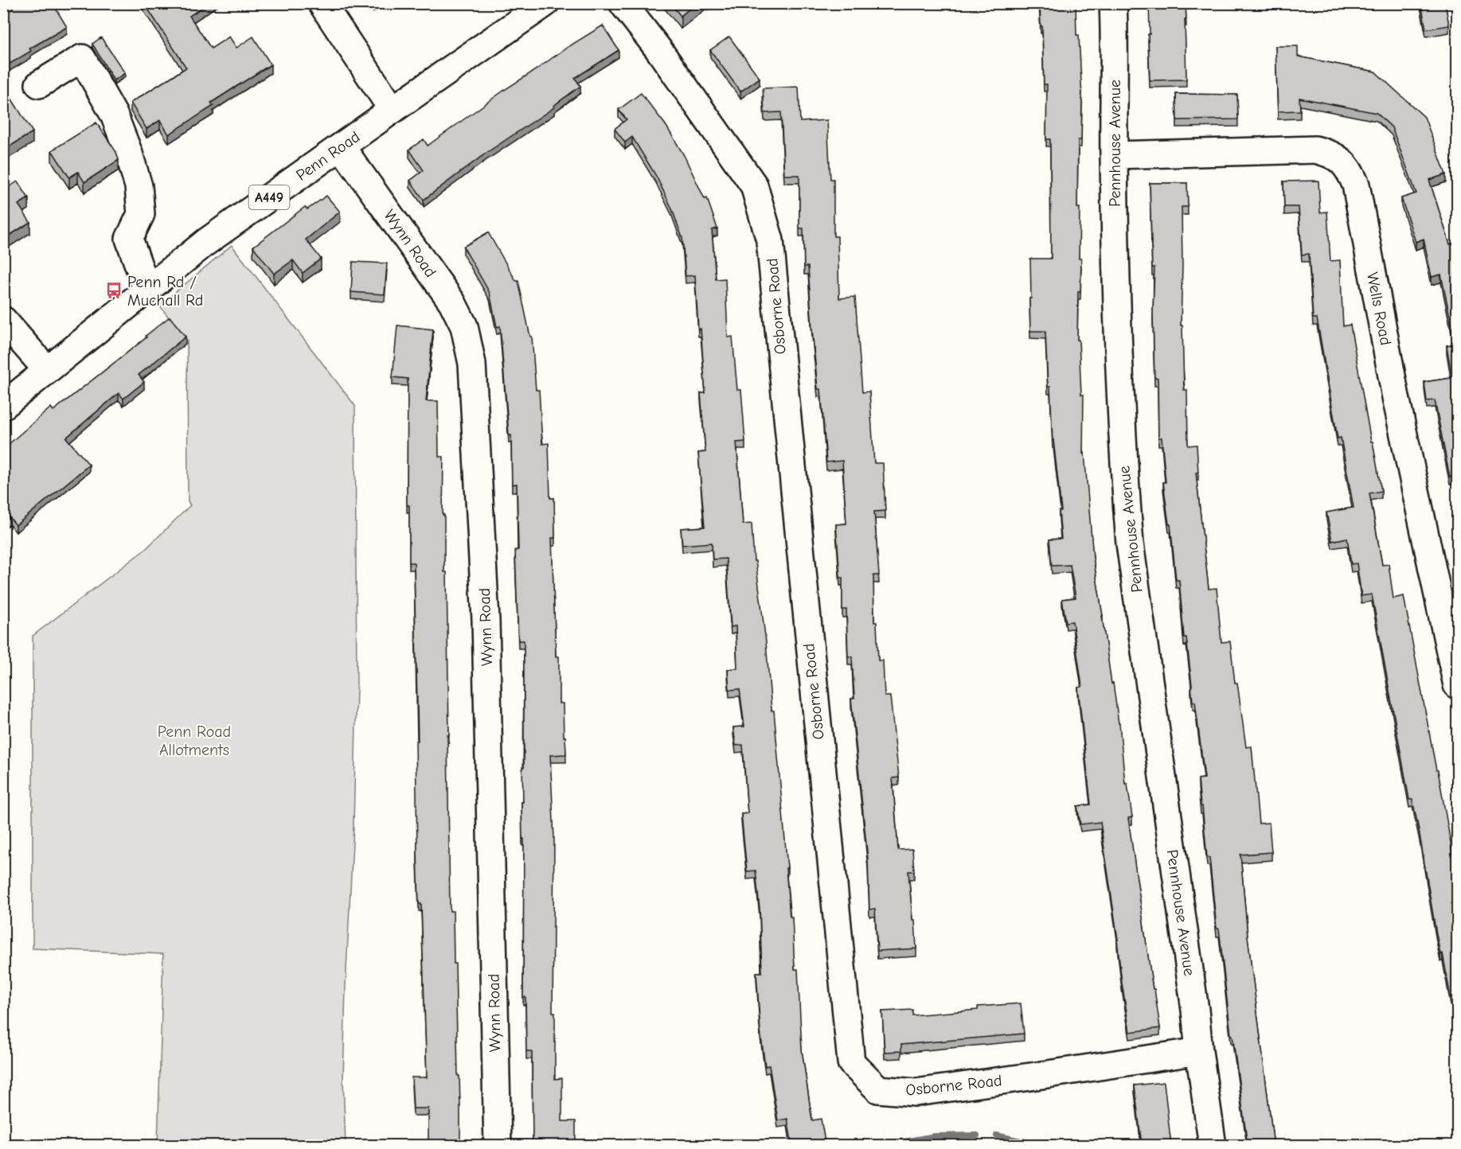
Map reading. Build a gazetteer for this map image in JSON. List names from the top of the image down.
{
  "streets": {
    "main road": [
      "Pennhouse Avenue",
      "Penn Road",
      "A449",
      "Wynn Road",
      "Osborne Road",
      "Wells Road"
    ]
  },
  "crossings": [
    ["Pennhouse Avenue", "Osborne Road"],
    ["Pennhouse Avenue", "Wells Road"],
    ["Penn Road", "Wynn Road"]
  ],
  "parks": ["Penn Road Allotments"],
  "places": {
    "bus stop": ["Penn Rd / Muchall Rd"]
  }
}
